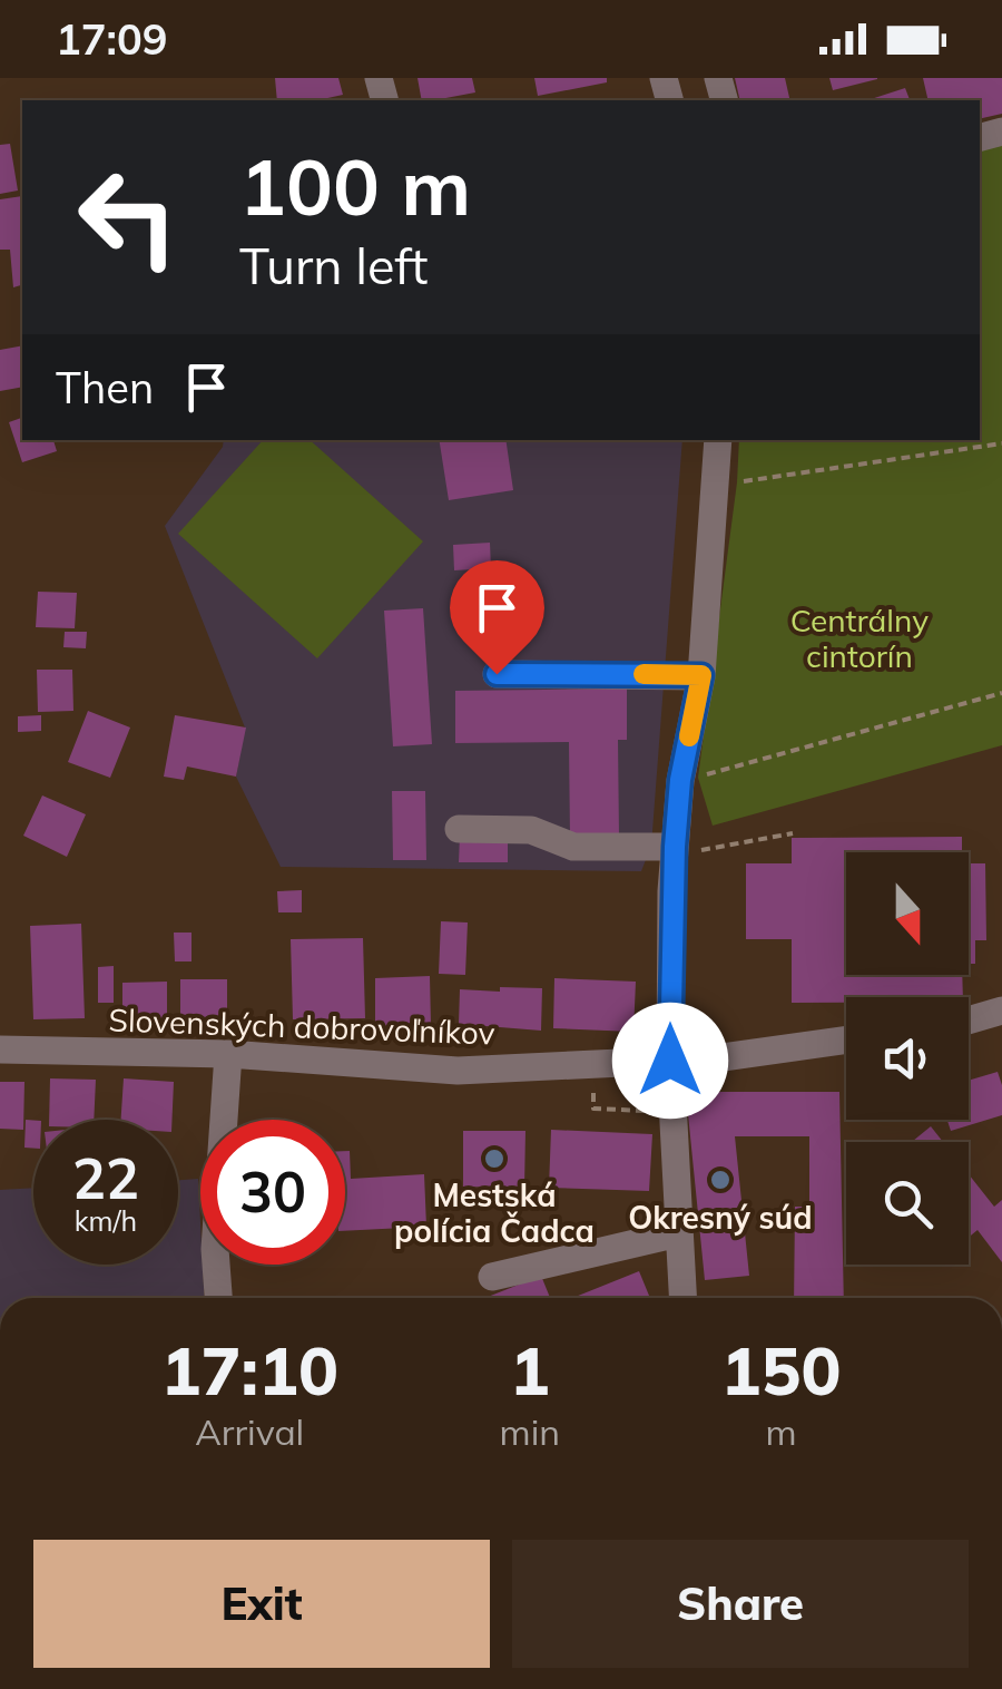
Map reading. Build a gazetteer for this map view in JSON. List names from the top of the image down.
{
  "streets": {
    "street": ["Slovenských dobrovoľníkov"]
  },
  "parks": ["Centrálny cintorín"],
  "places": ["Mestská polícia Čadca", "Okresný súd"],
  "north": "bottom",
  "page": {
    "status": "17:09",
    "turn": ["100 m", "Turn left"],
    "then": "Then",
    "speed": "22 km/h",
    "limit": "30",
    "eta": [
      "17:10",
      "Arrival",
      "1",
      "min",
      "150",
      "m"
    ],
    "buttons": ["Exit", "Share"]
  }
}
